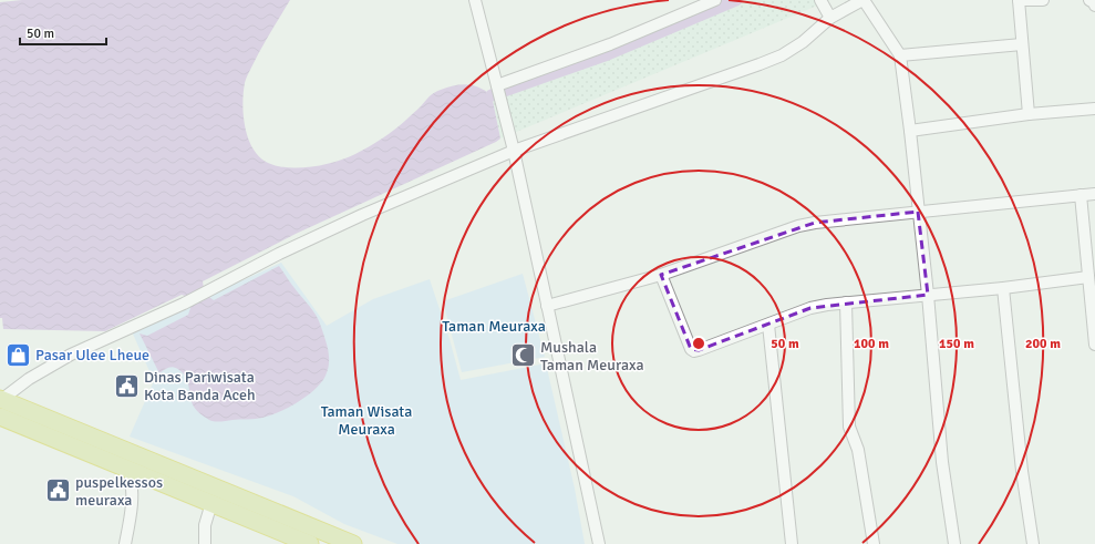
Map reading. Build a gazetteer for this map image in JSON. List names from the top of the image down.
{
  "parks": ["Taman Meuraxa", "Taman Wisata Meuraxa"],
  "places": {
    "shop": ["Pasar Ulee Lheue"],
    "mosque": ["Mushala Taman Meuraxa"],
    "public building": ["Dinas Pariwisata Kota Banda Aceh", "puspelkessos meuraxa"]
  },
  "scale_bar": "50 m",
  "rings": [
    "50 m",
    "100 m",
    "150 m",
    "200 m"
  ]
}
